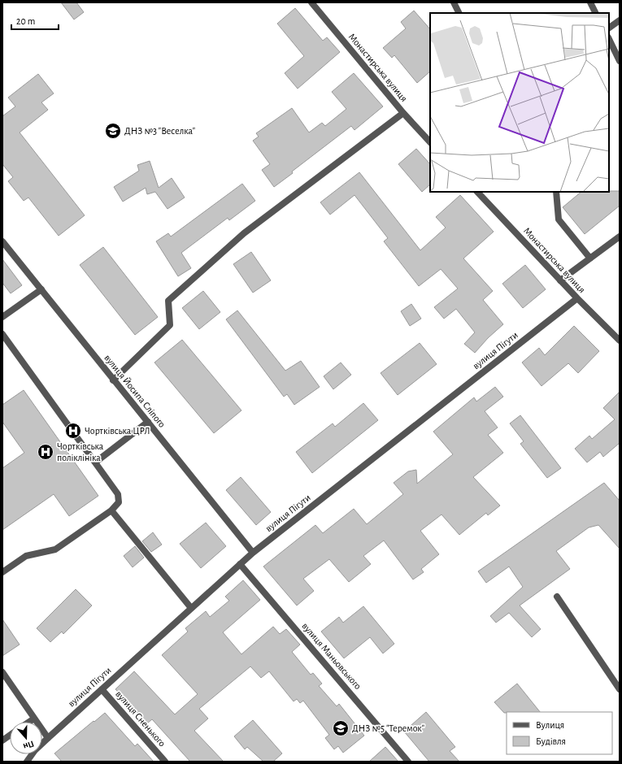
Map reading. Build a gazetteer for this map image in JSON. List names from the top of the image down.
{
  "streets": {
    "street": [
      "Монастирська вулиця",
      "вулиця Пігути",
      "вулиця Йосипа Сліпого",
      "вулиця Маньовського",
      "вулиця Сненького"
    ]
  },
  "crossings": [
    ["Монастирська вулиця", "вулиця Пігути"],
    ["вулиця Пігути", "вулиця Йосипа Сліпого"],
    ["вулиця Пігути", "вулиця Маньовського"],
    ["вулиця Пігути", "вулиця Сненького"]
  ],
  "places": {
    "school or university": ["ДНЗ №3 \"Веселка\"", "ДНЗ №5 \"Теремок\""],
    "hospital": ["Чортківська ЦРЛ", "Чортківська поліклініка"]
  },
  "legend": ["Вулиця", "Будівля"],
  "scale_bar": "20 m",
  "north": "bottom"
}
